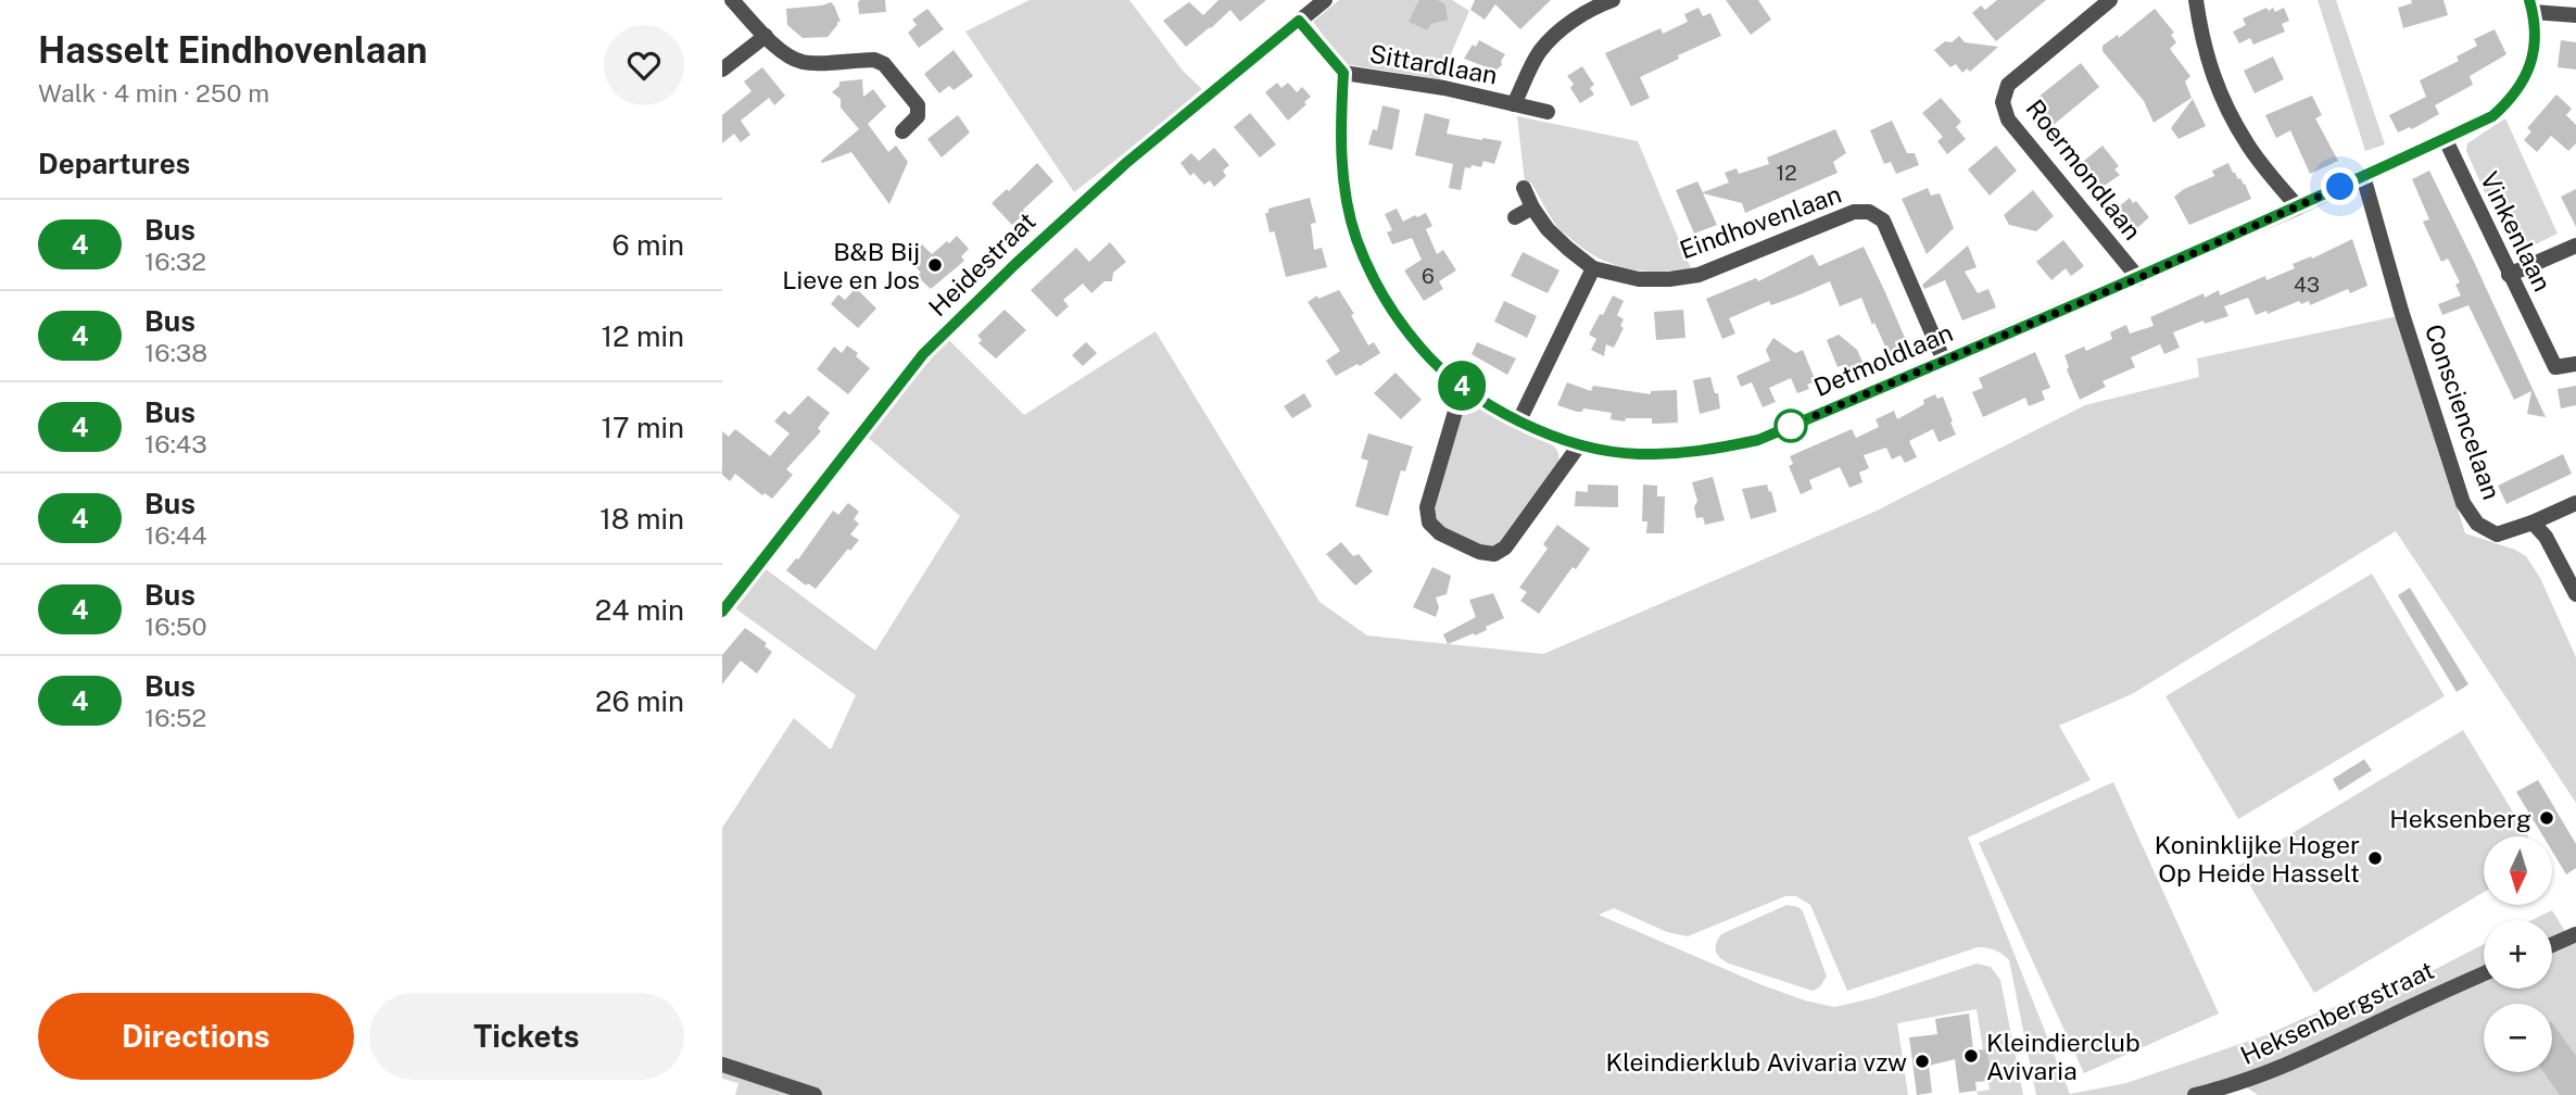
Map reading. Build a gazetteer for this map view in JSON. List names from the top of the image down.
{
  "streets": {
    "street": [
      "Sittardlaan",
      "Roermondlaan",
      "Eindhovenlaan",
      "Vinkenlaan",
      "Heidestraat",
      "Detmoldlaan",
      "Consciencelaan",
      "Heksenbergstraat"
    ]
  },
  "crossings": [
    ["Sittardlaan", "Detmoldlaan"],
    ["Roermondlaan", "Detmoldlaan"],
    ["Eindhovenlaan", "Detmoldlaan"],
    ["Vinkenlaan", "Detmoldlaan"],
    ["Detmoldlaan", "Consciencelaan"]
  ],
  "places": [
    "B&B Bij Lieve en Jos",
    "Heksenberg",
    "Koninklijke Hoger Op Heide Hasselt",
    "Kleindierclub Avivaria",
    "Kleindierklub Avivaria vzw"
  ],
  "lines": ["bus line 4"],
  "house_numbers": ["12", "6", "43"],
  "north": "bottom",
  "page": {
    "heading": [
      ["Hasselt Eindhovenlaan", "Walk · 4 min · 250 m"],
      "Departures"
    ],
    "on_map": "4",
    "list": [
      {
        "mark": "4",
        "name": "Bus",
        "note": "16:32",
        "value": "6 min"
      },
      {
        "mark": "4",
        "name": "Bus",
        "note": "16:38",
        "value": "12 min"
      },
      {
        "mark": "4",
        "name": "Bus",
        "note": "16:43",
        "value": "17 min"
      },
      {
        "mark": "4",
        "name": "Bus",
        "note": "16:44",
        "value": "18 min"
      },
      {
        "mark": "4",
        "name": "Bus",
        "note": "16:50",
        "value": "24 min"
      },
      {
        "mark": "4",
        "name": "Bus",
        "note": "16:52",
        "value": "26 min"
      }
    ],
    "map_buttons": ["+", "−"],
    "buttons": ["Directions", "Tickets"]
  }
}
